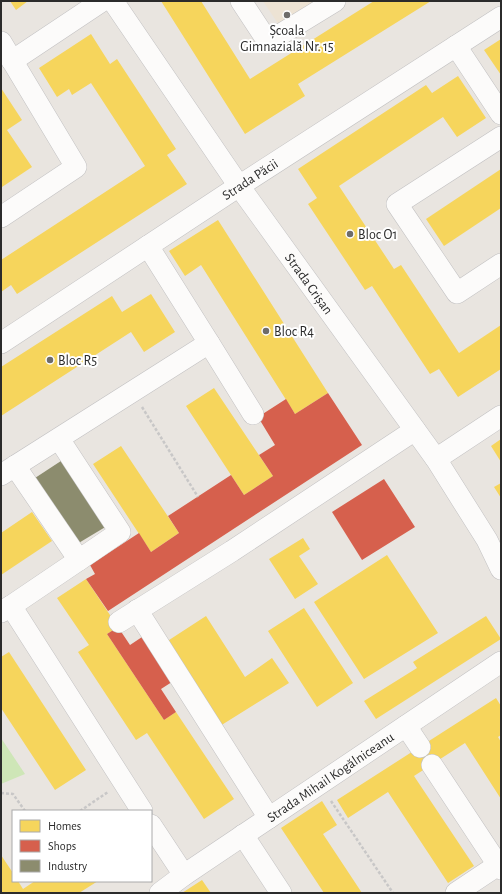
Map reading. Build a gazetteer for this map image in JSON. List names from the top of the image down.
{
  "streets": {
    "street": ["Strada Păcii", "Strada Crișan", "Strada Mihail Kogălniceanu"]
  },
  "crossings": [
    ["Strada Păcii", "Strada Crișan"]
  ],
  "places": [
    "Școala Gimnazială Nr. 15",
    "Bloc O1",
    "Bloc R4",
    "Bloc R5"
  ],
  "legend": ["Homes", "Shops", "Industry"]
}
